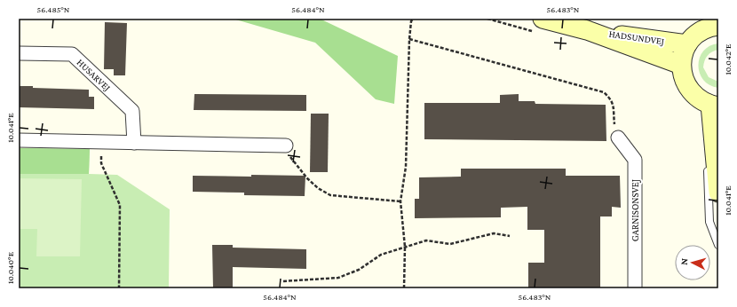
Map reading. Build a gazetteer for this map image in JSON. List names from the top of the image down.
{
  "streets": {
    "main road": ["HADSUNDVEJ"],
    "street": ["HUSARVEJ", "GARNISONSVEJ"]
  },
  "north": "left",
  "coordinates": [
    "56.485°N",
    "56.484°N",
    "56.483°N",
    "10.042°E",
    "10.041°E",
    "10.040°E"
  ]
}
